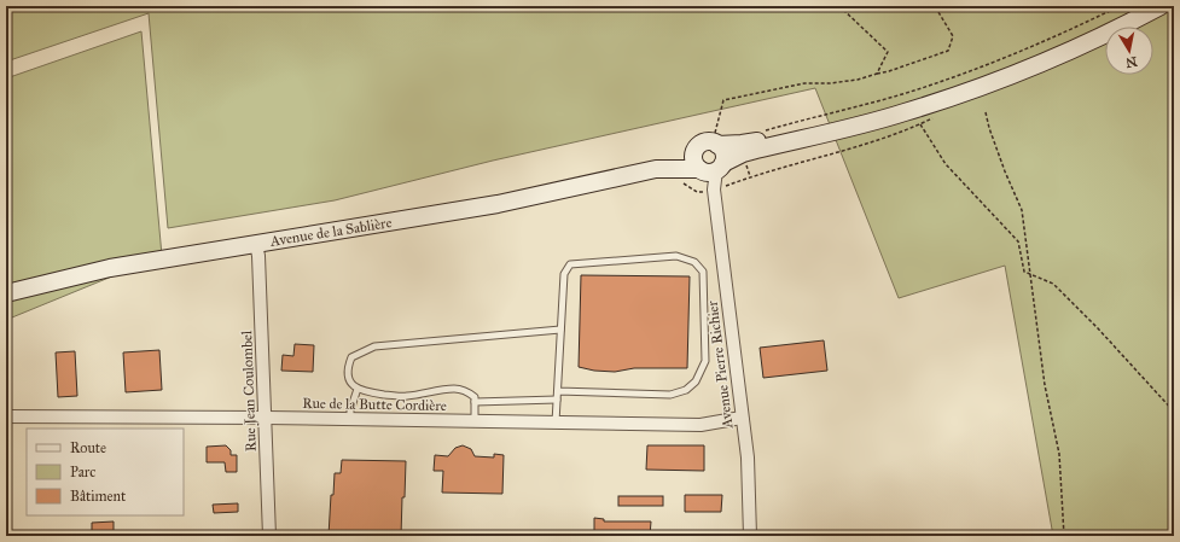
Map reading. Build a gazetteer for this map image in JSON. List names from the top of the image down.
{
  "streets": {
    "main road": ["Avenue de la Sablière"],
    "street": ["Avenue Pierre Richier", "Rue Jean Coulombel", "Rue de la Butte Cordière"]
  },
  "crossings": [
    ["Avenue de la Sablière", "Avenue Pierre Richier"],
    ["Avenue de la Sablière", "Rue Jean Coulombel"],
    ["Avenue Pierre Richier", "Rue de la Butte Cordière"],
    ["Rue Jean Coulombel", "Rue de la Butte Cordière"]
  ],
  "legend": ["Route", "Parc", "Bâtiment"],
  "north": "bottom"
}
